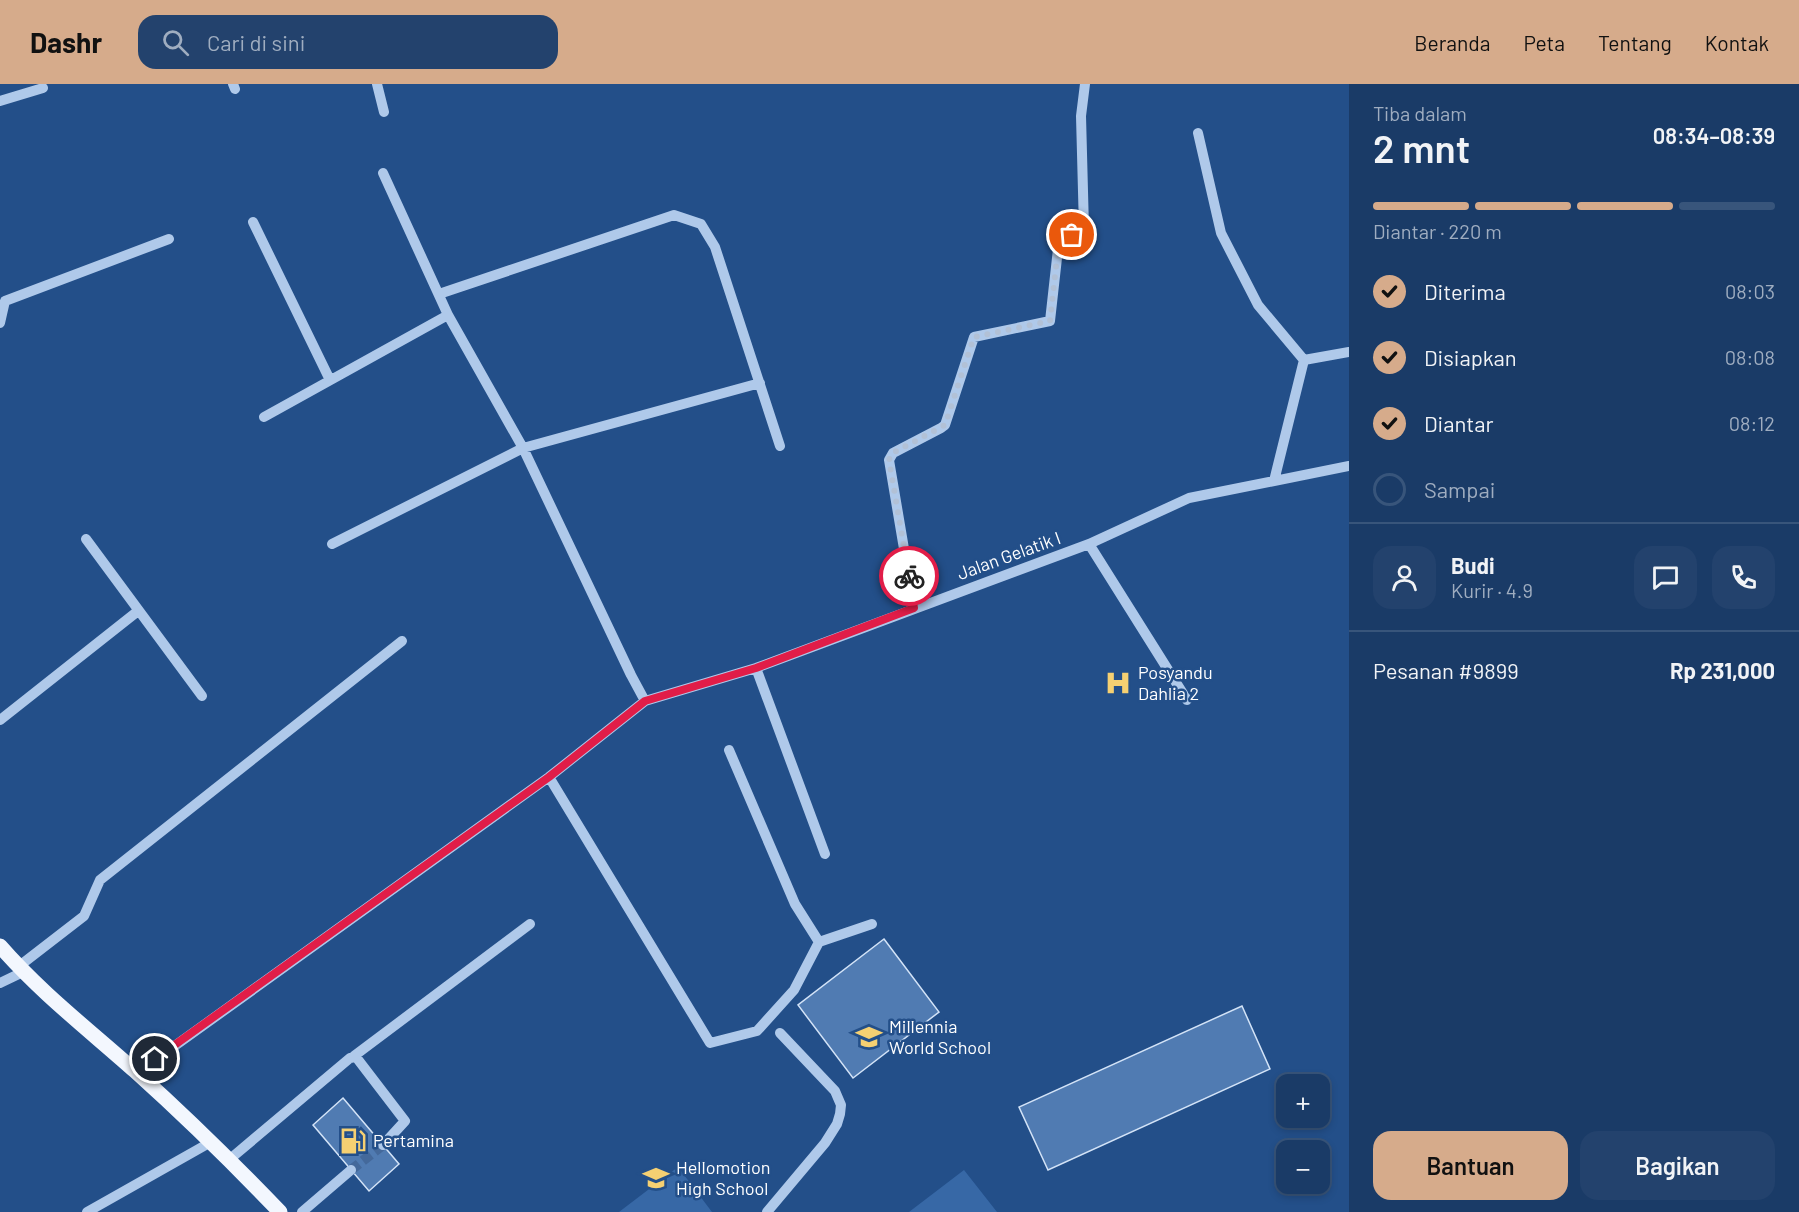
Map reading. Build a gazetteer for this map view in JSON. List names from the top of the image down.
{
  "streets": {
    "street": ["Jalan Gelatik I"]
  },
  "places": {
    "hospital": ["Posyandu Dahlia 2"],
    "school or university": ["Millennia World School", "Hellomotion High School"],
    "fuel station": ["Pertamina"]
  },
  "page": {
    "header": "Dashr",
    "search": "Cari di sini",
    "nav": [
      "Beranda",
      "Peta",
      "Tentang",
      "Kontak"
    ],
    "heading": ["2 mnt", "Tiba dalam", "08:34–08:39"],
    "panel": [
      "Budi",
      "Kurir · 4.9",
      "Pesanan #9899",
      "Rp 231,000"
    ],
    "bar": "Diantar · 220 m",
    "list": [
      ["Diterima", "08:03"],
      ["Disiapkan", "08:08"],
      ["Diantar", "08:12"],
      "Sampai"
    ],
    "map_buttons": ["+", "−"],
    "buttons": ["Bantuan", "Bagikan"]
  }
}
